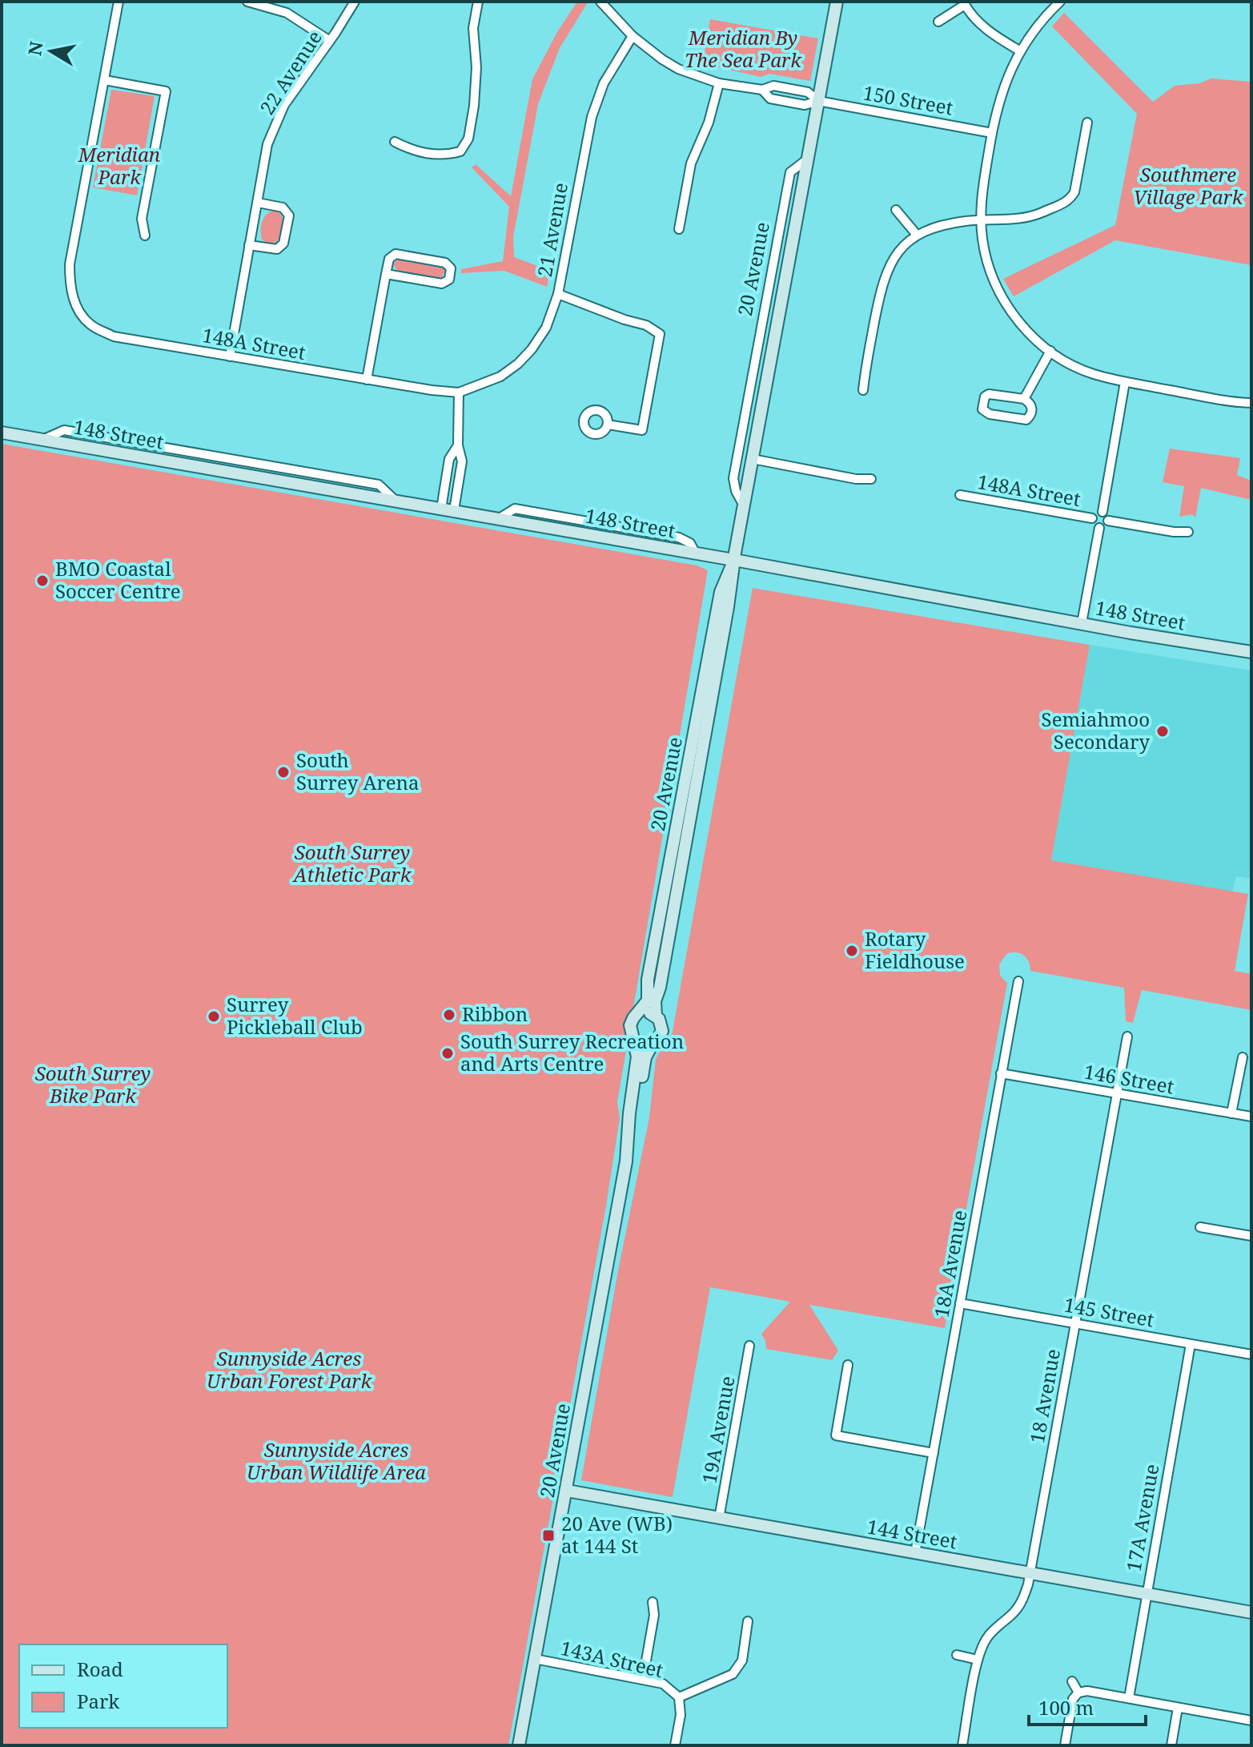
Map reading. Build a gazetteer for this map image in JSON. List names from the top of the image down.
{
  "streets": {
    "street": [
      "22 Avenue",
      "150 Street",
      "21 Avenue",
      "20 Avenue",
      "148A Street",
      "148 Street",
      "146 Street",
      "18A Avenue",
      "145 Street",
      "18 Avenue",
      "19A Avenue",
      "17A Avenue",
      "144 Street",
      "143A Street"
    ]
  },
  "crossings": [
    ["22 Avenue", "148A Street"],
    ["150 Street", "21 Avenue"],
    ["150 Street", "20 Avenue"],
    ["21 Avenue", "148A Street"],
    ["20 Avenue", "148 Street"],
    ["20 Avenue", "144 Street"],
    ["20 Avenue", "143A Street"],
    ["146 Street", "18A Avenue"],
    ["146 Street", "18 Avenue"],
    ["18A Avenue", "145 Street"],
    ["18A Avenue", "144 Street"],
    ["145 Street", "18 Avenue"],
    ["145 Street", "17A Avenue"],
    ["18 Avenue", "144 Street"],
    ["19A Avenue", "144 Street"],
    ["17A Avenue", "144 Street"]
  ],
  "parks": [
    "Meridian By The Sea Park",
    "Meridian Park",
    "Southmere Village Park",
    "South Surrey Athletic Park",
    "South Surrey Bike Park",
    "Sunnyside Acres Urban Forest Park",
    "Sunnyside Acres Urban Wildlife Area"
  ],
  "places": {
    "other": [
      "BMO Coastal Soccer Centre",
      "Semiahmoo Secondary",
      "South Surrey Arena",
      "Rotary Fieldhouse",
      "Ribbon",
      "Surrey Pickleball Club",
      "South Surrey Recreation and Arts Centre"
    ],
    "transit": ["20 Ave (WB) at 144 St"]
  },
  "legend": ["Road", "Park"],
  "scale_bar": "100 m",
  "north": "left"
}
